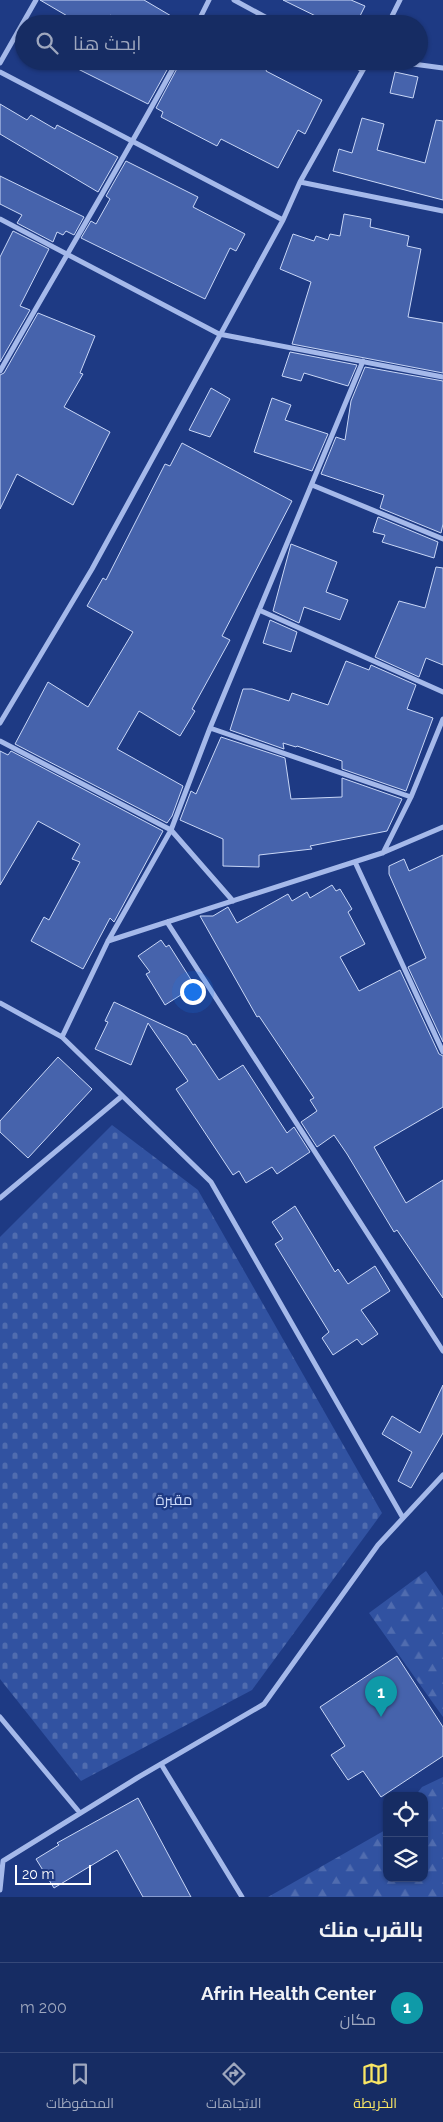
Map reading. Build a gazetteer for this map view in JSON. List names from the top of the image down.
{
  "parks": ["مقبرة"],
  "scale_bar": "20 m",
  "page": {
    "search": "ابحث هنا",
    "pins": "1",
    "scale": "20 m",
    "heading": "بالقرب منك",
    "list": [
      {
        "mark": "1",
        "name": "Afrin Health Center",
        "note": "مكان",
        "value": "200 m"
      }
    ],
    "nav": ["الخريطة", "الاتجاهات", "المحفوظات"]
  }
}
